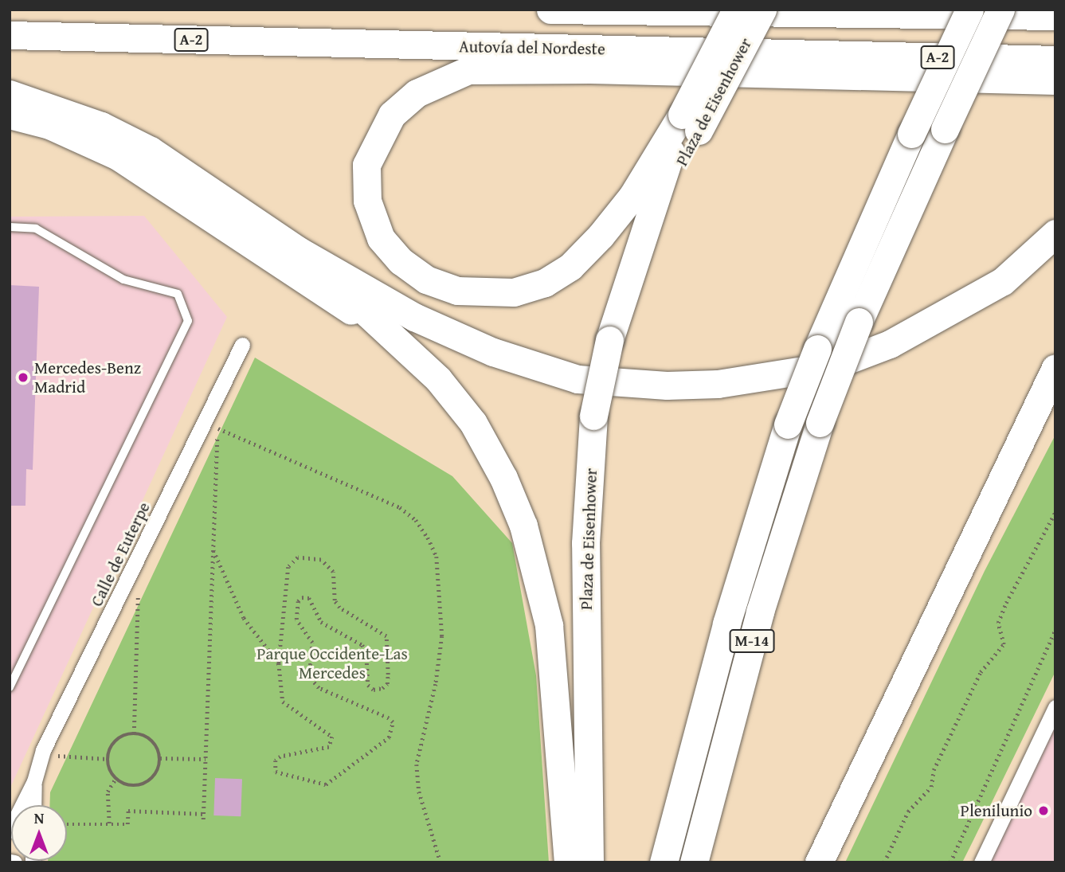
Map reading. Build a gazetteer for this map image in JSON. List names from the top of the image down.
{
  "streets": {
    "highway": [
      "A-2",
      "Autovía del Nordeste",
      "Plaza de Eisenhower",
      "M-14"
    ],
    "street": ["Calle de Euterpe"]
  },
  "parks": ["Parque Occidente-Las Mercedes"],
  "places": ["Mercedes-Benz Madrid", "Plenilunio"],
  "north": "top"
}
